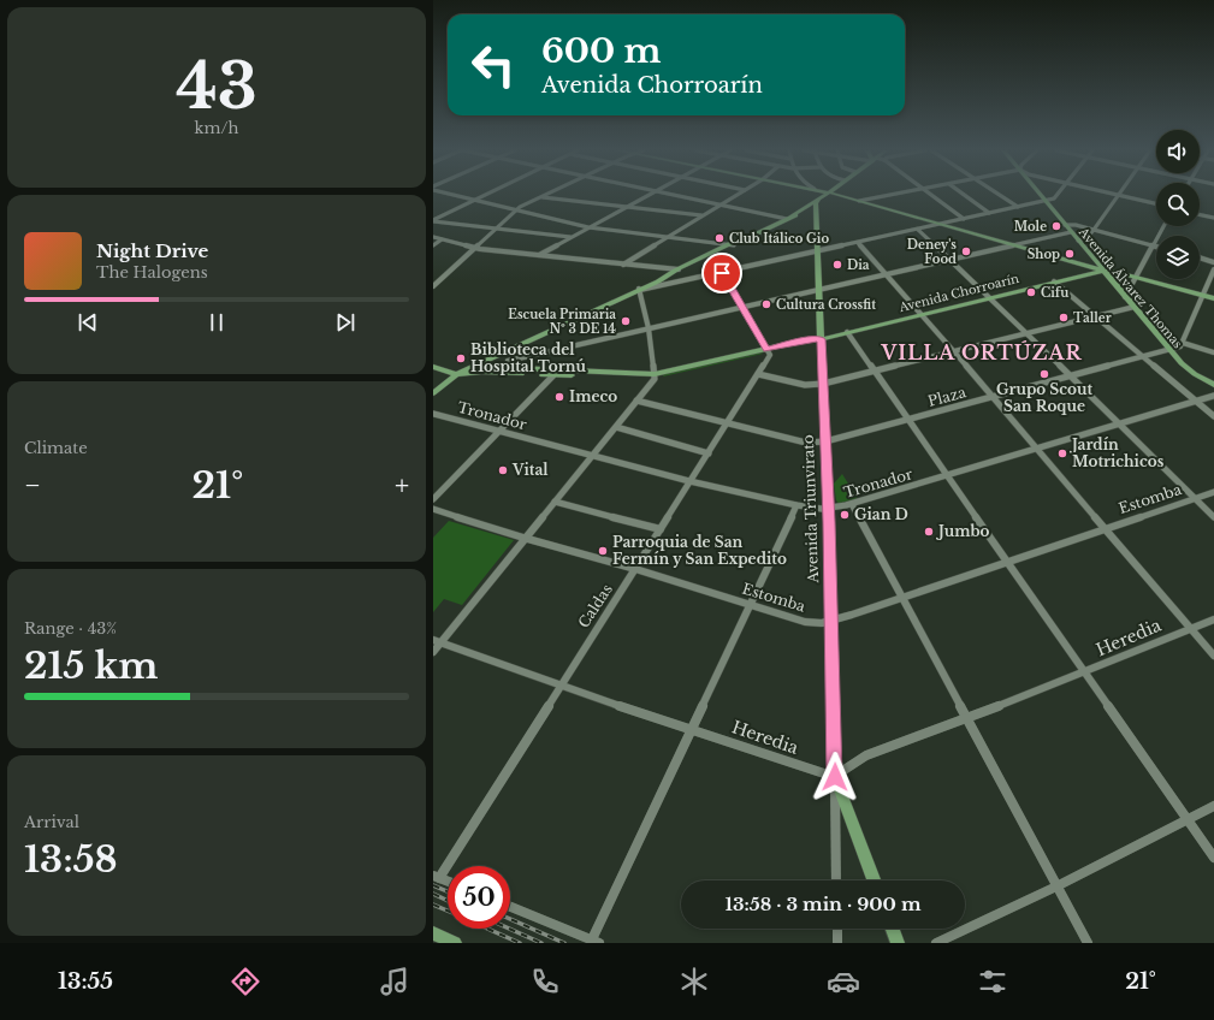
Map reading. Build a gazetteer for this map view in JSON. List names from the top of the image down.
{
  "streets": {
    "main road": ["Avenida Álvarez Thomas", "Avenida Chorroarín", "Avenida Triunvirato"],
    "street": [
      "Plaza",
      "Tronador",
      "Estomba",
      "Caldas",
      "Heredia"
    ]
  },
  "crossings": [
    ["Avenida Álvarez Thomas", "Avenida Chorroarín"],
    ["Avenida Álvarez Thomas", "Plaza"],
    ["Avenida Chorroarín", "Avenida Triunvirato"],
    ["Avenida Chorroarín", "Caldas"],
    ["Plaza", "Avenida Triunvirato"],
    ["Plaza", "Caldas"],
    ["Tronador", "Avenida Triunvirato"],
    ["Tronador", "Caldas"],
    ["Estomba", "Avenida Triunvirato"],
    ["Estomba", "Caldas"],
    ["Avenida Triunvirato", "Heredia"],
    ["Caldas", "Heredia"]
  ],
  "districts": ["VILLA ORTÚZAR"],
  "places": [
    "Mole",
    "Club Itálico Gio",
    "Deney's Food",
    "Shop",
    "Dia",
    "Cifu",
    "Cultura Crossfit",
    "Taller",
    "Escuela Primaria Nº 3 DE 14",
    "Biblioteca del Hospital Tornú",
    "Grupo Scout San Roque",
    "Imeco",
    "Jardín Motrichicos",
    "Vital",
    "Gian D",
    "Jumbo",
    "Parroquia de San Fermín y San Expedito"
  ],
  "page": {
    "tile": [
      ["43", "km/h"],
      "Climate",
      ["Range · 43%", "215 km"],
      ["Arrival", "13:58"]
    ],
    "turn": ["600 m", "Avenida Chorroarín"],
    "song": ["Night Drive", "The Halogens"],
    "heat": ["−", "21°", "+"],
    "limit": "50",
    "trip": "13:58 · 3 min · 900 m",
    "tabs": ["13:55", "21°"]
  }
}
